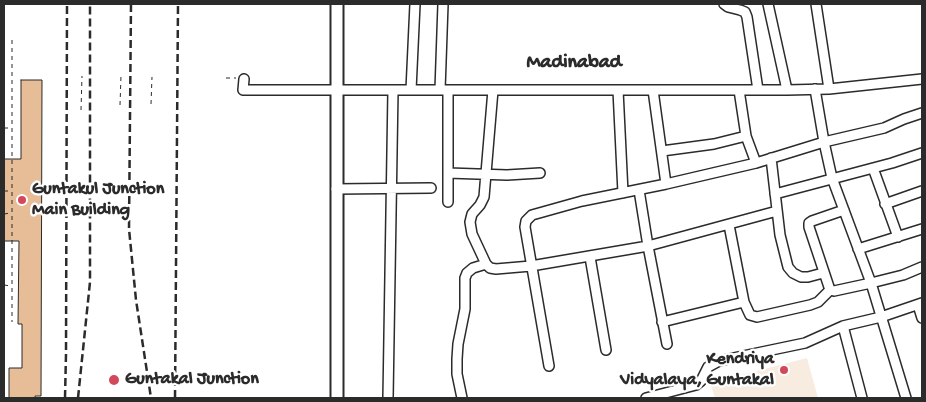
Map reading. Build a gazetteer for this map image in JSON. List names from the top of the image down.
{
  "districts": ["Madinabad"],
  "places": ["Guntakul Junction Main Building", "Kendriya Vidyalaya, Guntakal", "Guntakal Junction"]
}
